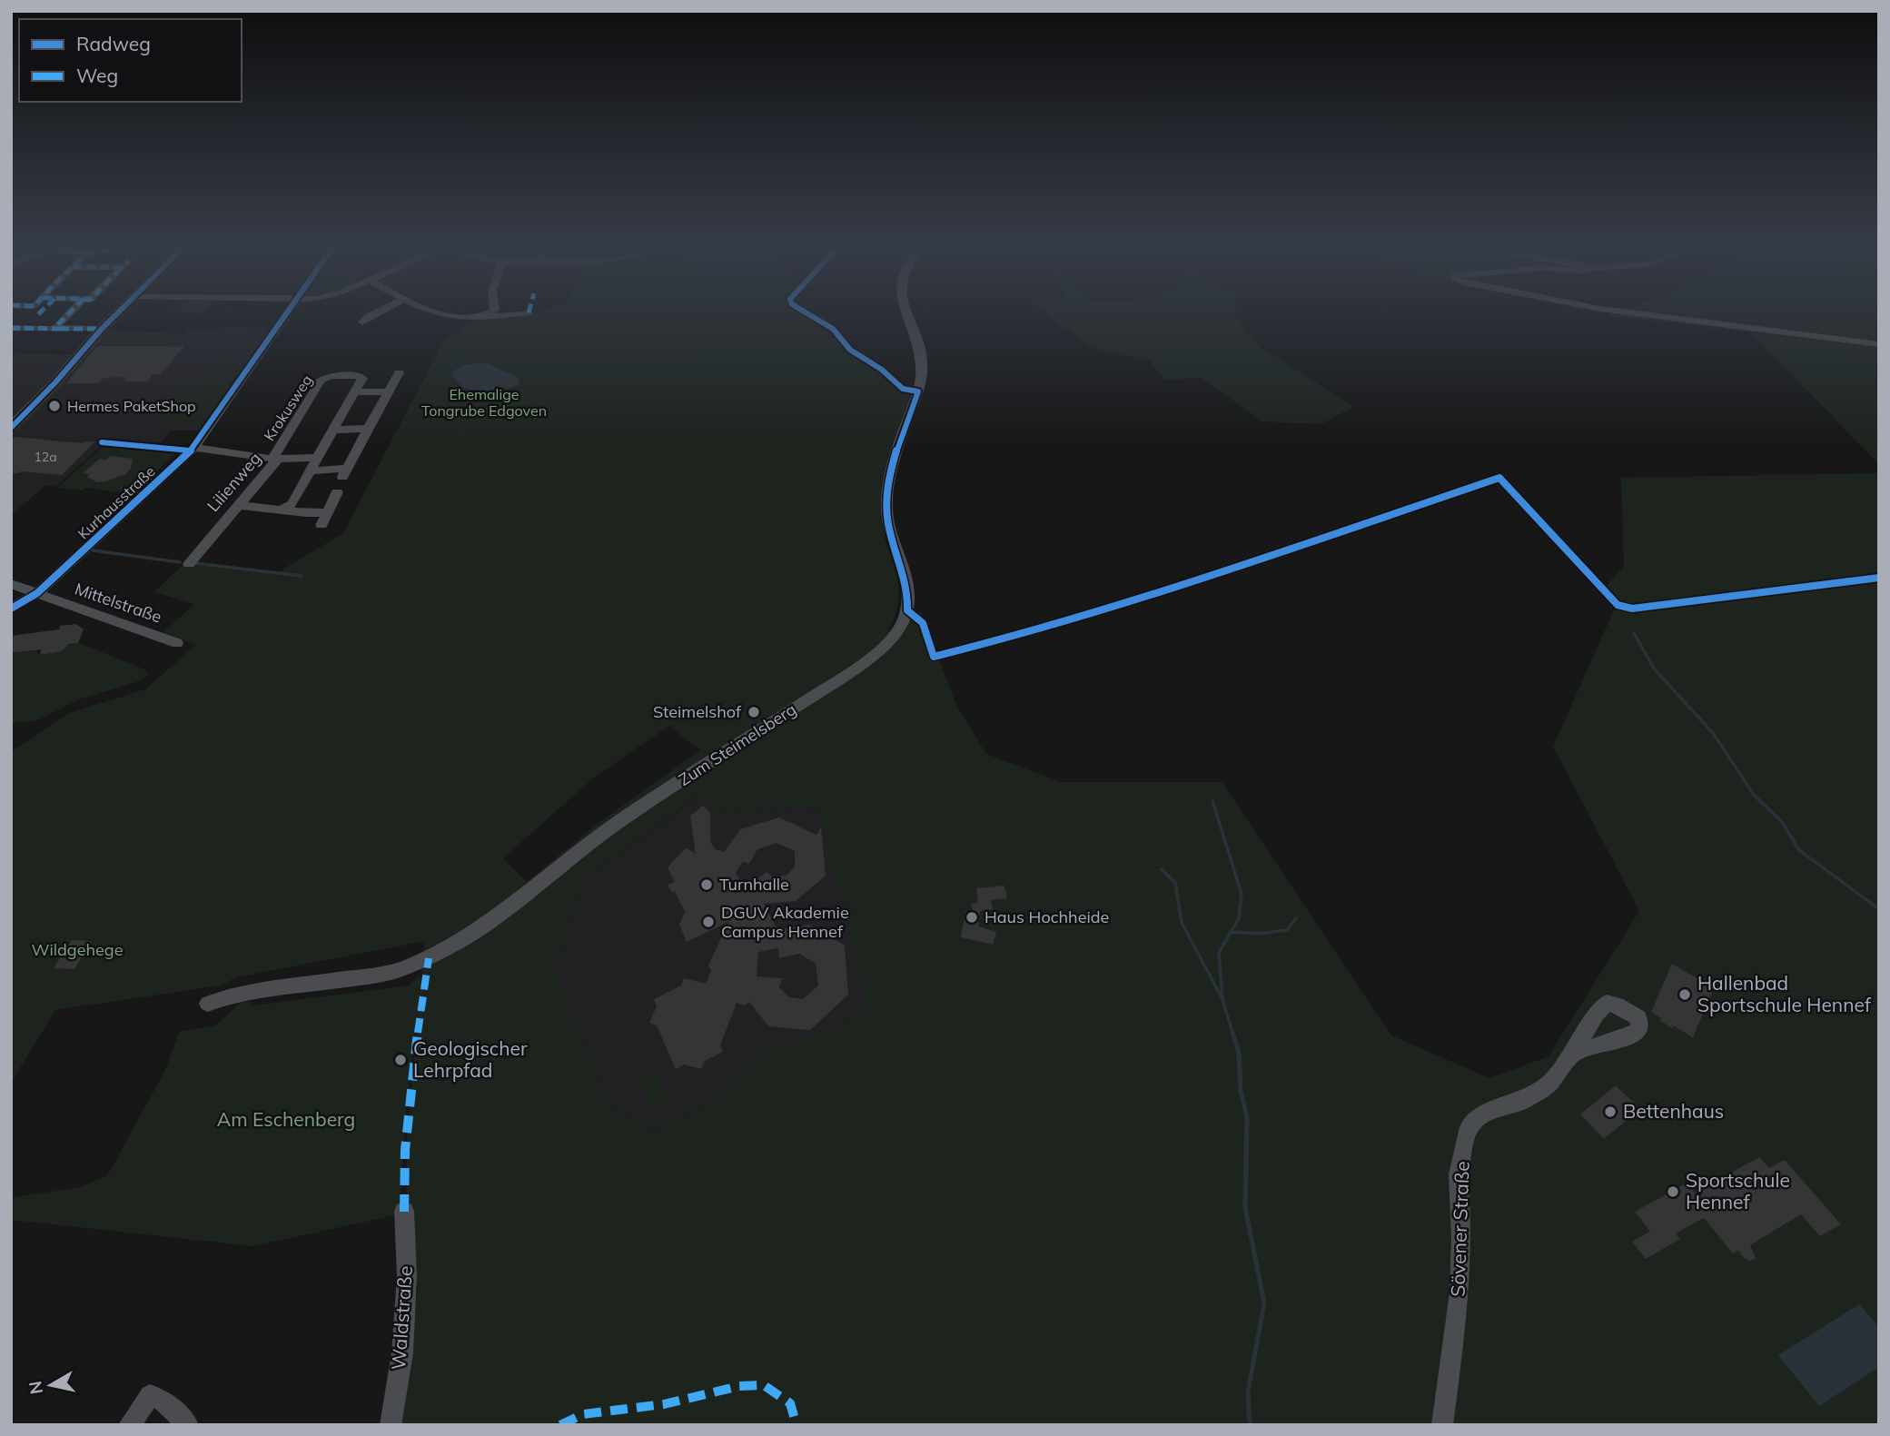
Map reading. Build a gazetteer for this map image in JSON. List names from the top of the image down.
{
  "streets": {
    "street": [
      "Krokusweg",
      "Lilienweg",
      "Kurhausstraße",
      "Mittelstraße",
      "Zum Steimelsberg",
      "Sövener Straße",
      "Waldstraße"
    ]
  },
  "crossings": [
    ["Krokusweg", "Lilienweg"],
    ["Lilienweg", "Kurhausstraße"],
    ["Kurhausstraße", "Mittelstraße"]
  ],
  "parks": ["Ehemalige Tongrube Edgoven", "Wildgehege", "Am Eschenberg"],
  "places": [
    "Hermes PaketShop",
    "Steimelshof",
    "Turnhalle",
    "Haus Hochheide",
    "DGUV Akademie Campus Hennef",
    "Hallenbad Sportschule Hennef",
    "Geologischer Lehrpfad",
    "Bettenhaus",
    "Sportschule Hennef"
  ],
  "house_numbers": ["12a"],
  "legend": ["Radweg", "Weg"],
  "north": "left"
}
